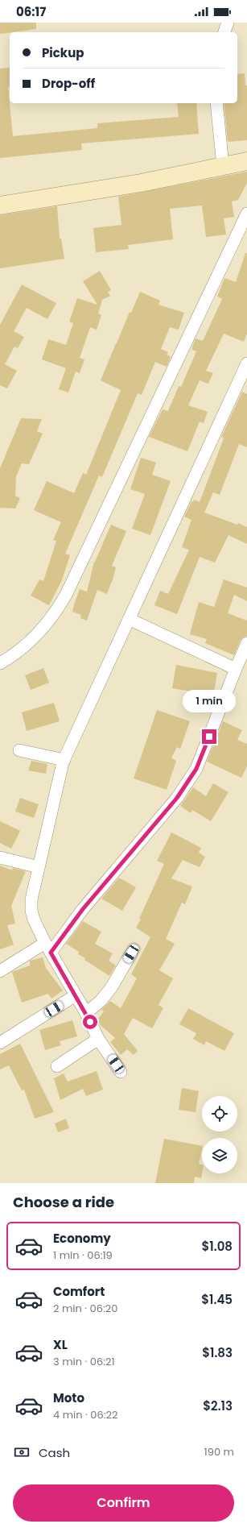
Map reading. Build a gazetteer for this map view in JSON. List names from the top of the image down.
{
  "page": {
    "status": "06:17",
    "banner": ["Pickup", "Drop-off"],
    "bubble": "1 min",
    "heading": "Choose a ride",
    "list": [
      {
        "name": "Economy",
        "note": "1 min · 06:19",
        "value": "$1.08"
      },
      {
        "name": "Comfort",
        "note": "2 min · 06:20",
        "value": "$1.45"
      },
      {
        "name": "XL",
        "note": "3 min · 06:21",
        "value": "$1.83"
      },
      {
        "name": "Moto",
        "note": "4 min · 06:22",
        "value": "$2.13"
      }
    ],
    "pay": ["Cash", "190 m"],
    "buttons": "Confirm"
  }
}
